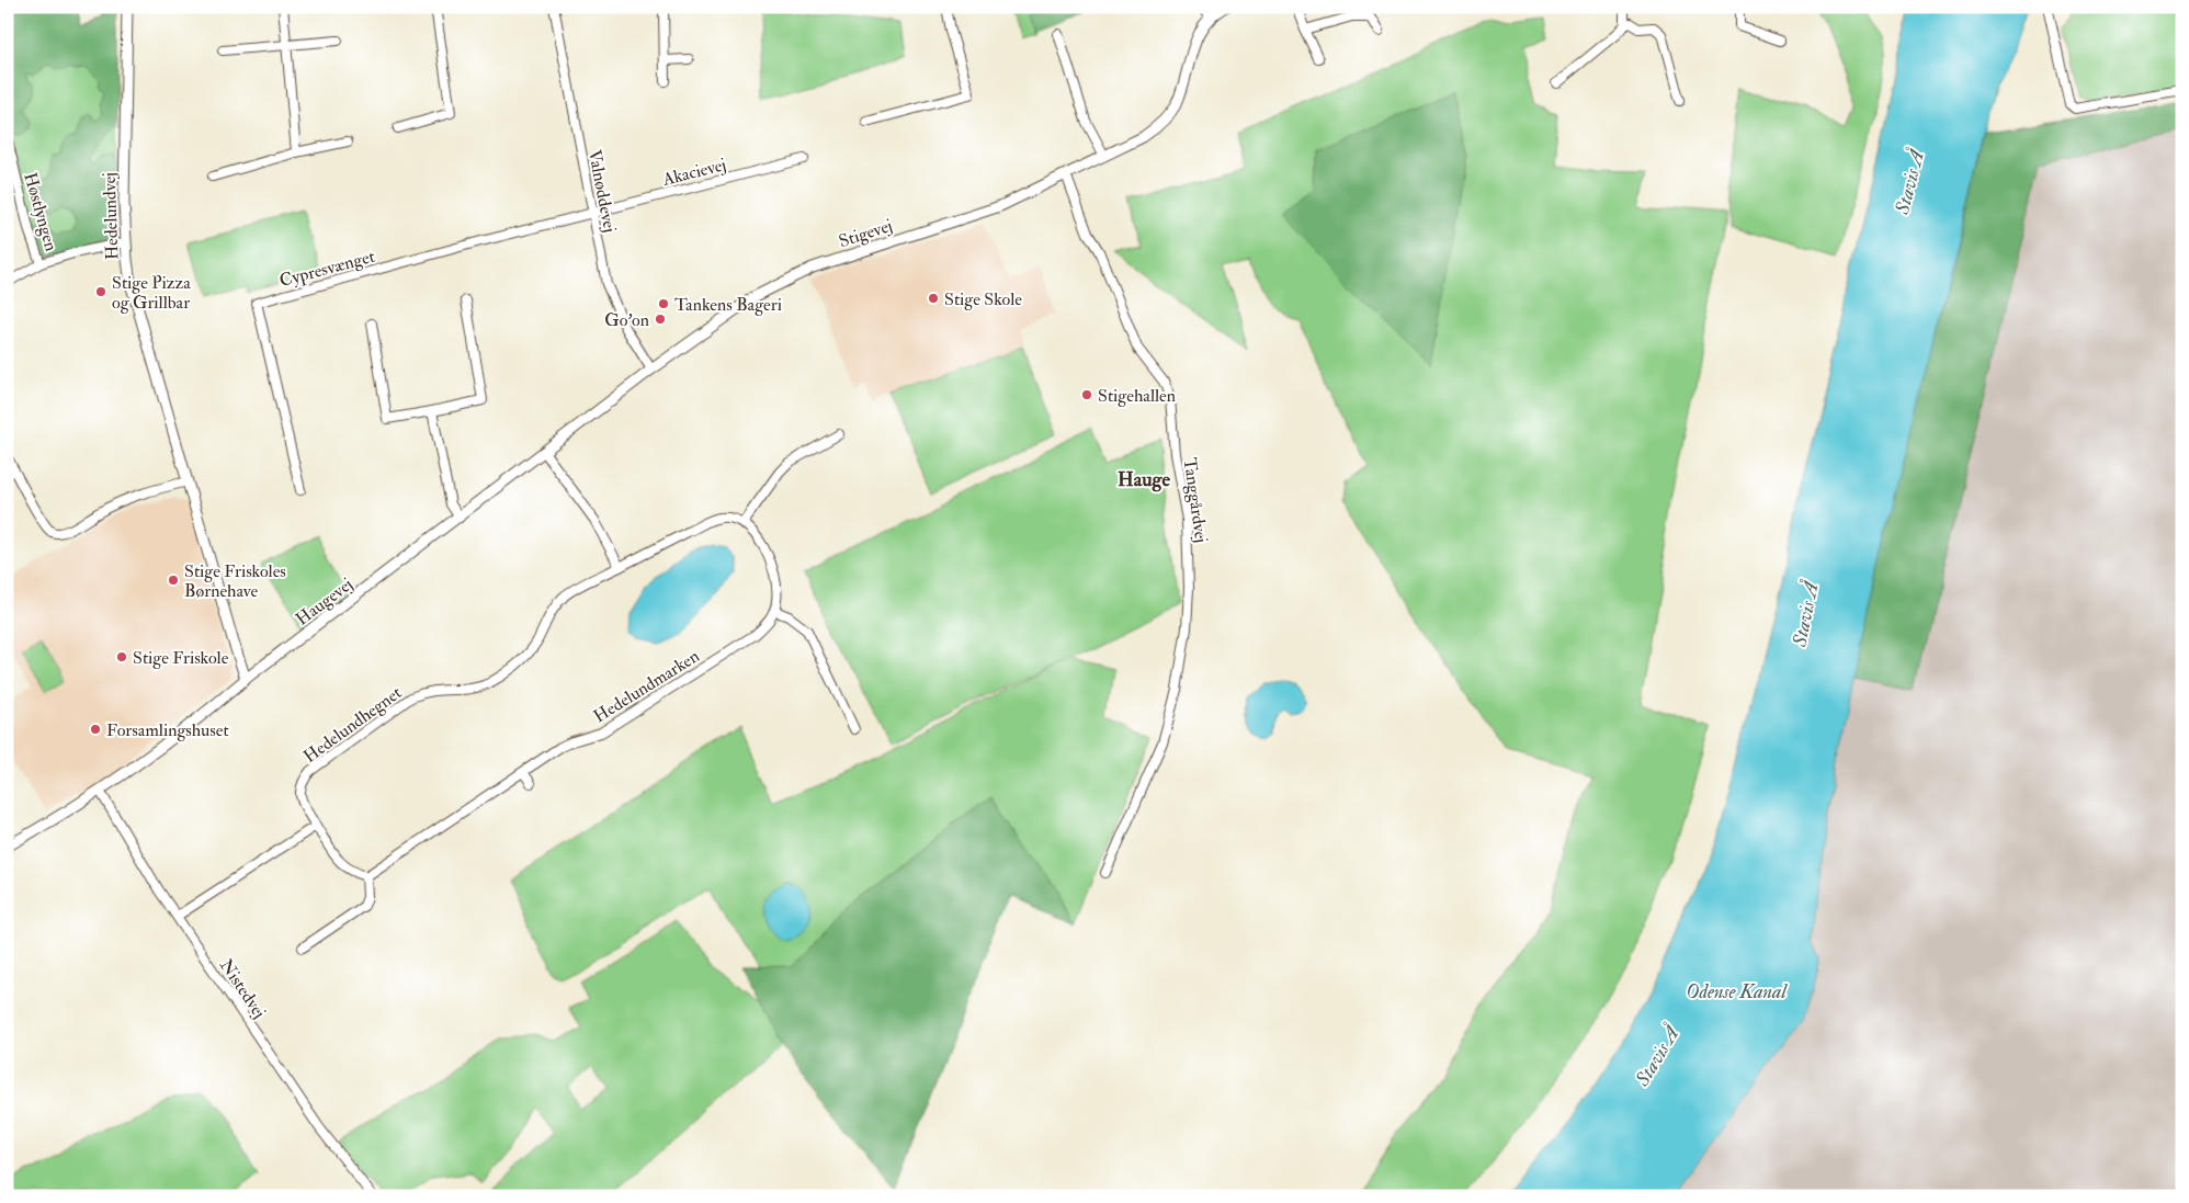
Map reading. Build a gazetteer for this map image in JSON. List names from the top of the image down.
{
  "streets": {
    "street": [
      "Akacievej",
      "Valnøddevej",
      "Høstlyngen",
      "Hedelundvej",
      "Stigevej",
      "Cypresvænget",
      "Tanggårdvej",
      "Haugevej",
      "Hedelundmarken",
      "Hedelundhegnet",
      "Nistedvej"
    ]
  },
  "crossings": [
    ["Akacievej", "Valnøddevej"],
    ["Akacievej", "Cypresvænget"],
    ["Valnøddevej", "Stigevej"],
    ["Valnøddevej", "Cypresvænget"],
    ["Valnøddevej", "Haugevej"],
    ["Høstlyngen", "Hedelundvej"],
    ["Hedelundvej", "Haugevej"],
    ["Stigevej", "Tanggårdvej"],
    ["Stigevej", "Haugevej"],
    ["Haugevej", "Nistedvej"]
  ],
  "districts": ["Hauge"],
  "water": ["Stavis Å", "Odense Kanal"],
  "places": [
    "Stige Pizza og Grillbar",
    "Stige Skole",
    "Tankens Bageri",
    "Go'on",
    "Stigehallen",
    "Stige Friskoles Børnehave",
    "Stige Friskole",
    "Forsamlingshuset"
  ]
}
